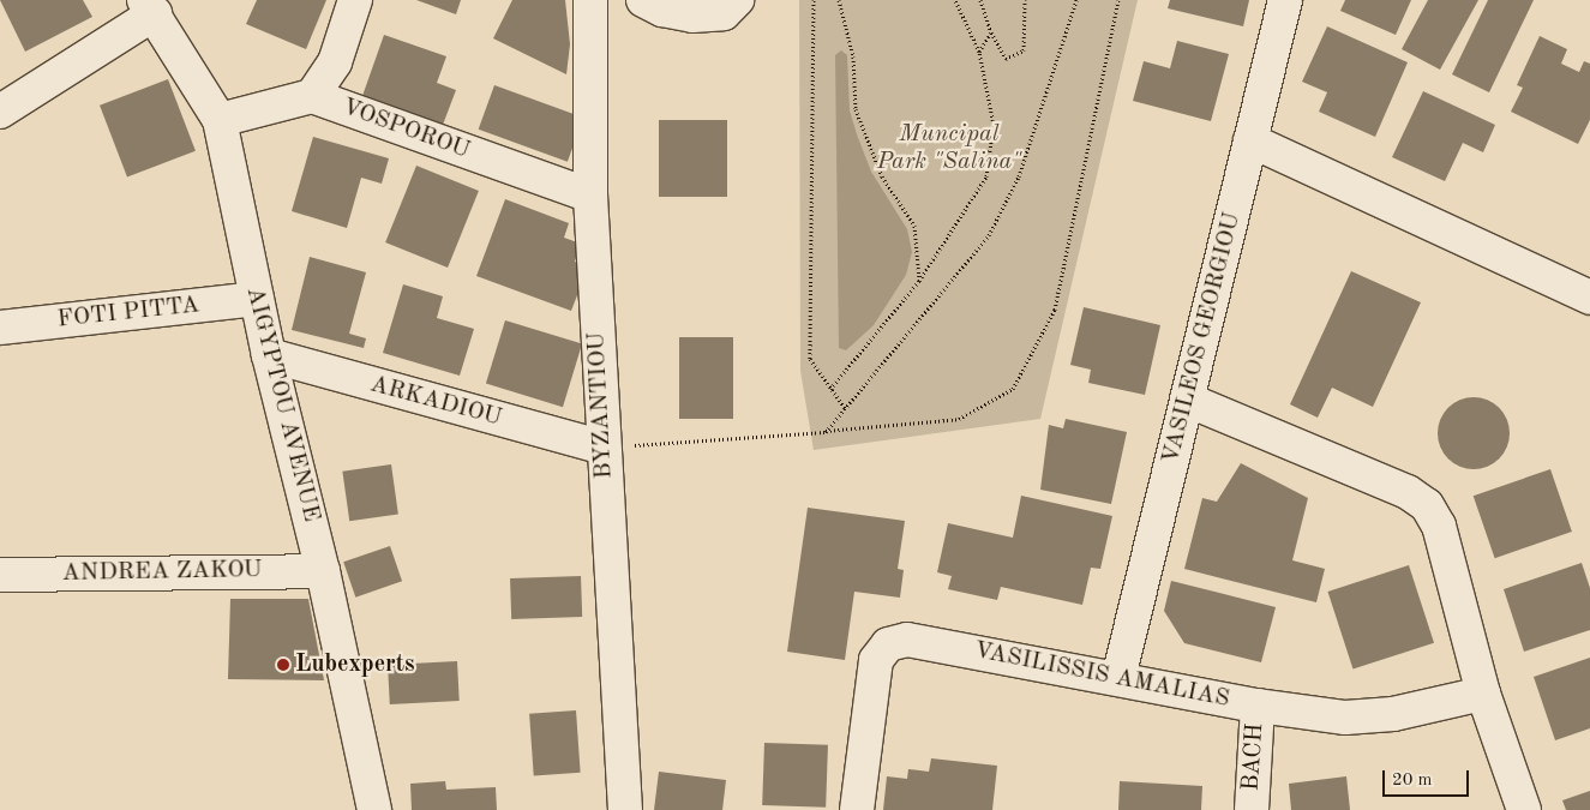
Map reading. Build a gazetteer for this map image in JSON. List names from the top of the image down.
{
  "streets": {
    "street": [
      "VOSPOROU",
      "FOTI PITTA",
      "VASILEOS GEORGIOU",
      "ARKADIOU",
      "AIGYPTOU AVENUE",
      "BYZANTIOU",
      "ANDREA ZAKOU",
      "VASILISSIS AMALIAS",
      "BACH"
    ]
  },
  "crossings": [
    ["VOSPOROU", "AIGYPTOU AVENUE"],
    ["VOSPOROU", "BYZANTIOU"],
    ["FOTI PITTA", "AIGYPTOU AVENUE"],
    ["VASILEOS GEORGIOU", "VASILISSIS AMALIAS"],
    ["ARKADIOU", "AIGYPTOU AVENUE"],
    ["ARKADIOU", "BYZANTIOU"],
    ["AIGYPTOU AVENUE", "ANDREA ZAKOU"],
    ["VASILISSIS AMALIAS", "BACH"]
  ],
  "parks": ["Muncipal Park \"Salina\""],
  "places": ["Lubexperts"],
  "scale_bar": "20 m"
}
